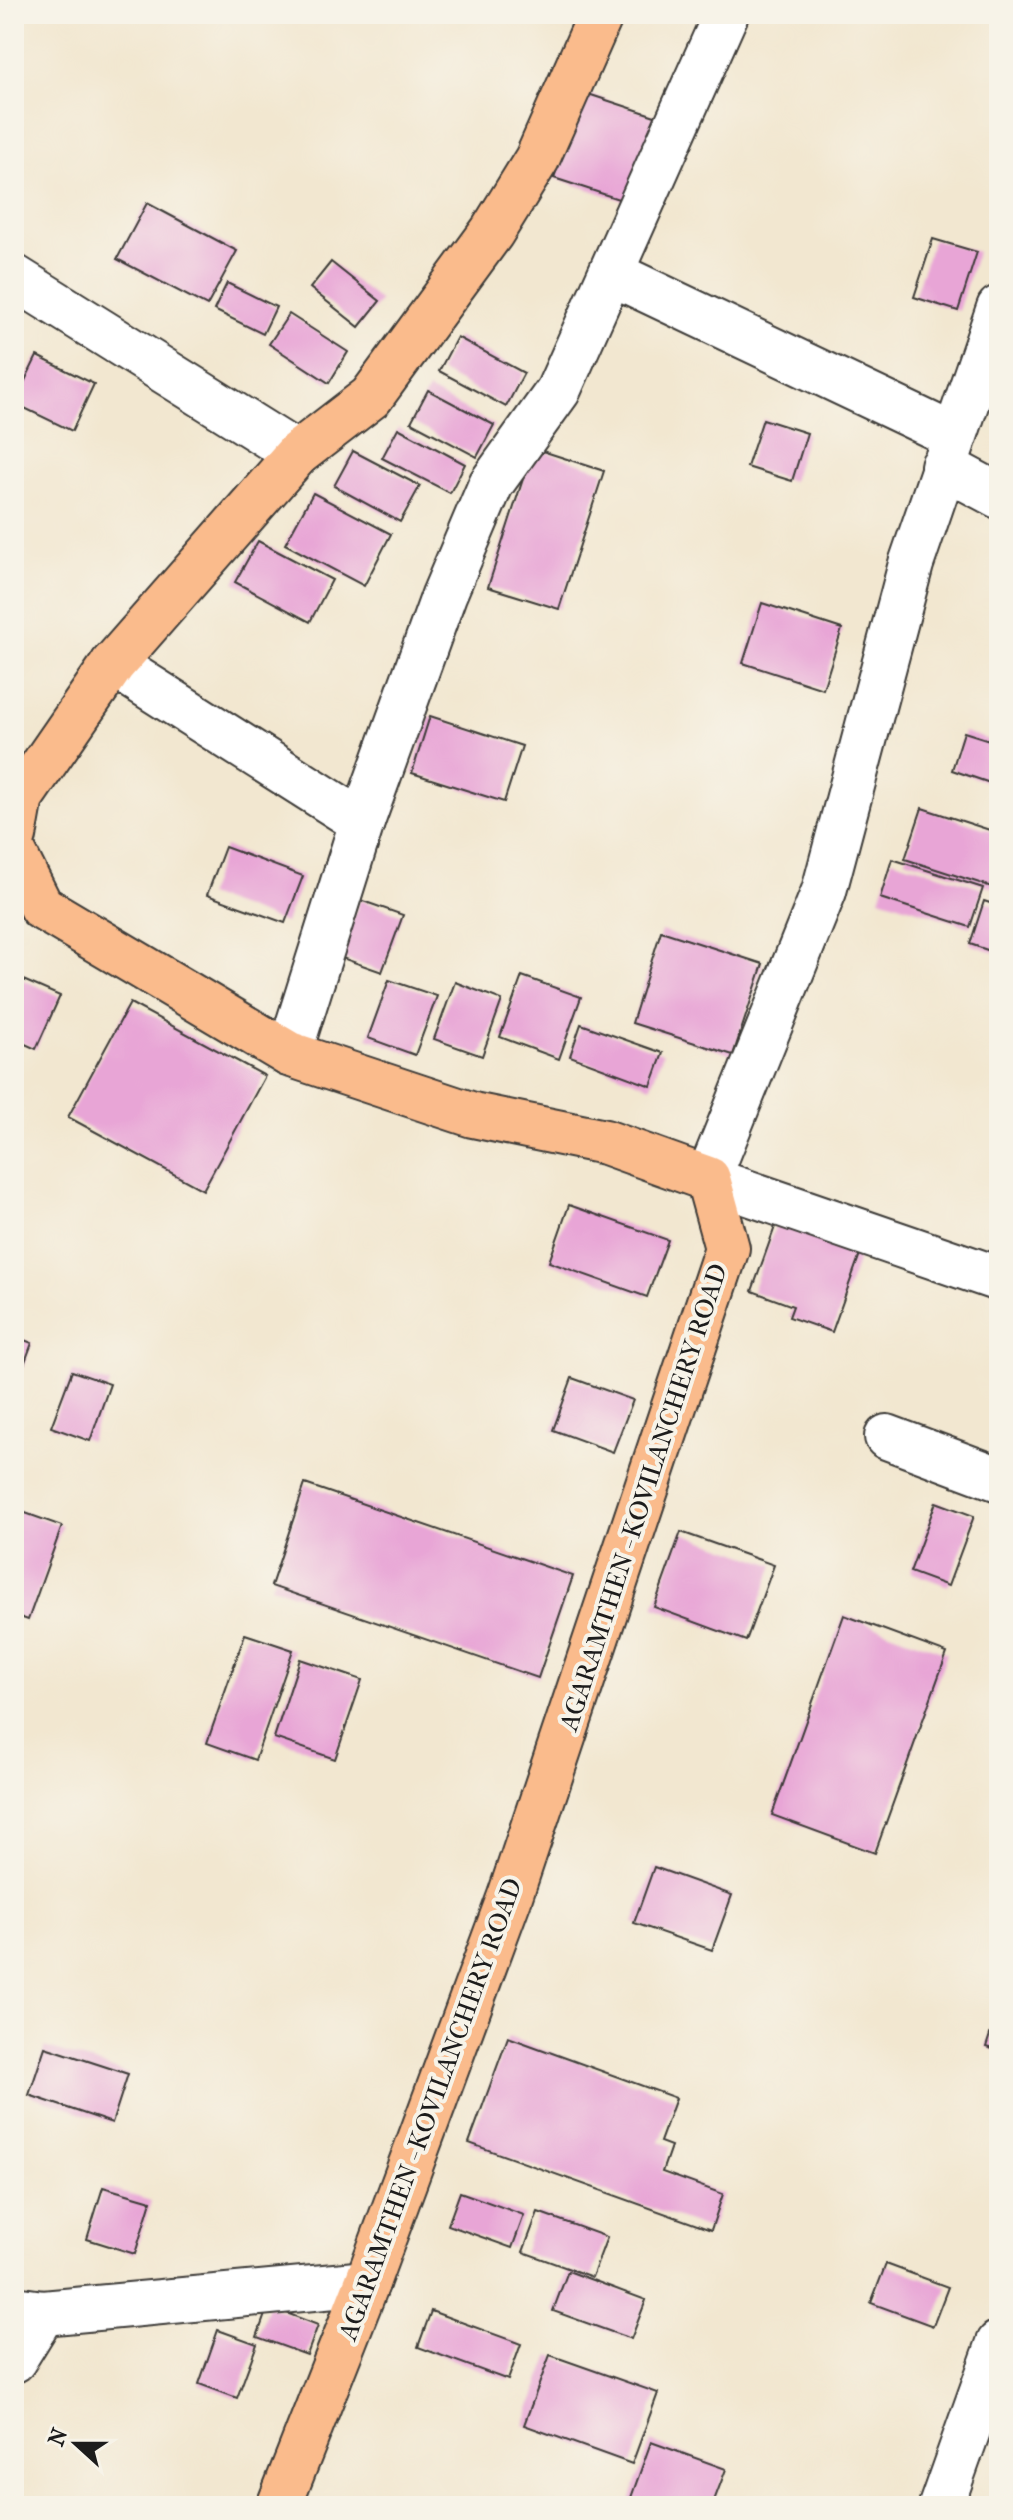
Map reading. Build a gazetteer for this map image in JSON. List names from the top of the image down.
{
  "streets": {
    "main road": ["AGARAMTHEN - KOVILANCHERY ROAD"]
  },
  "north": "left"
}
